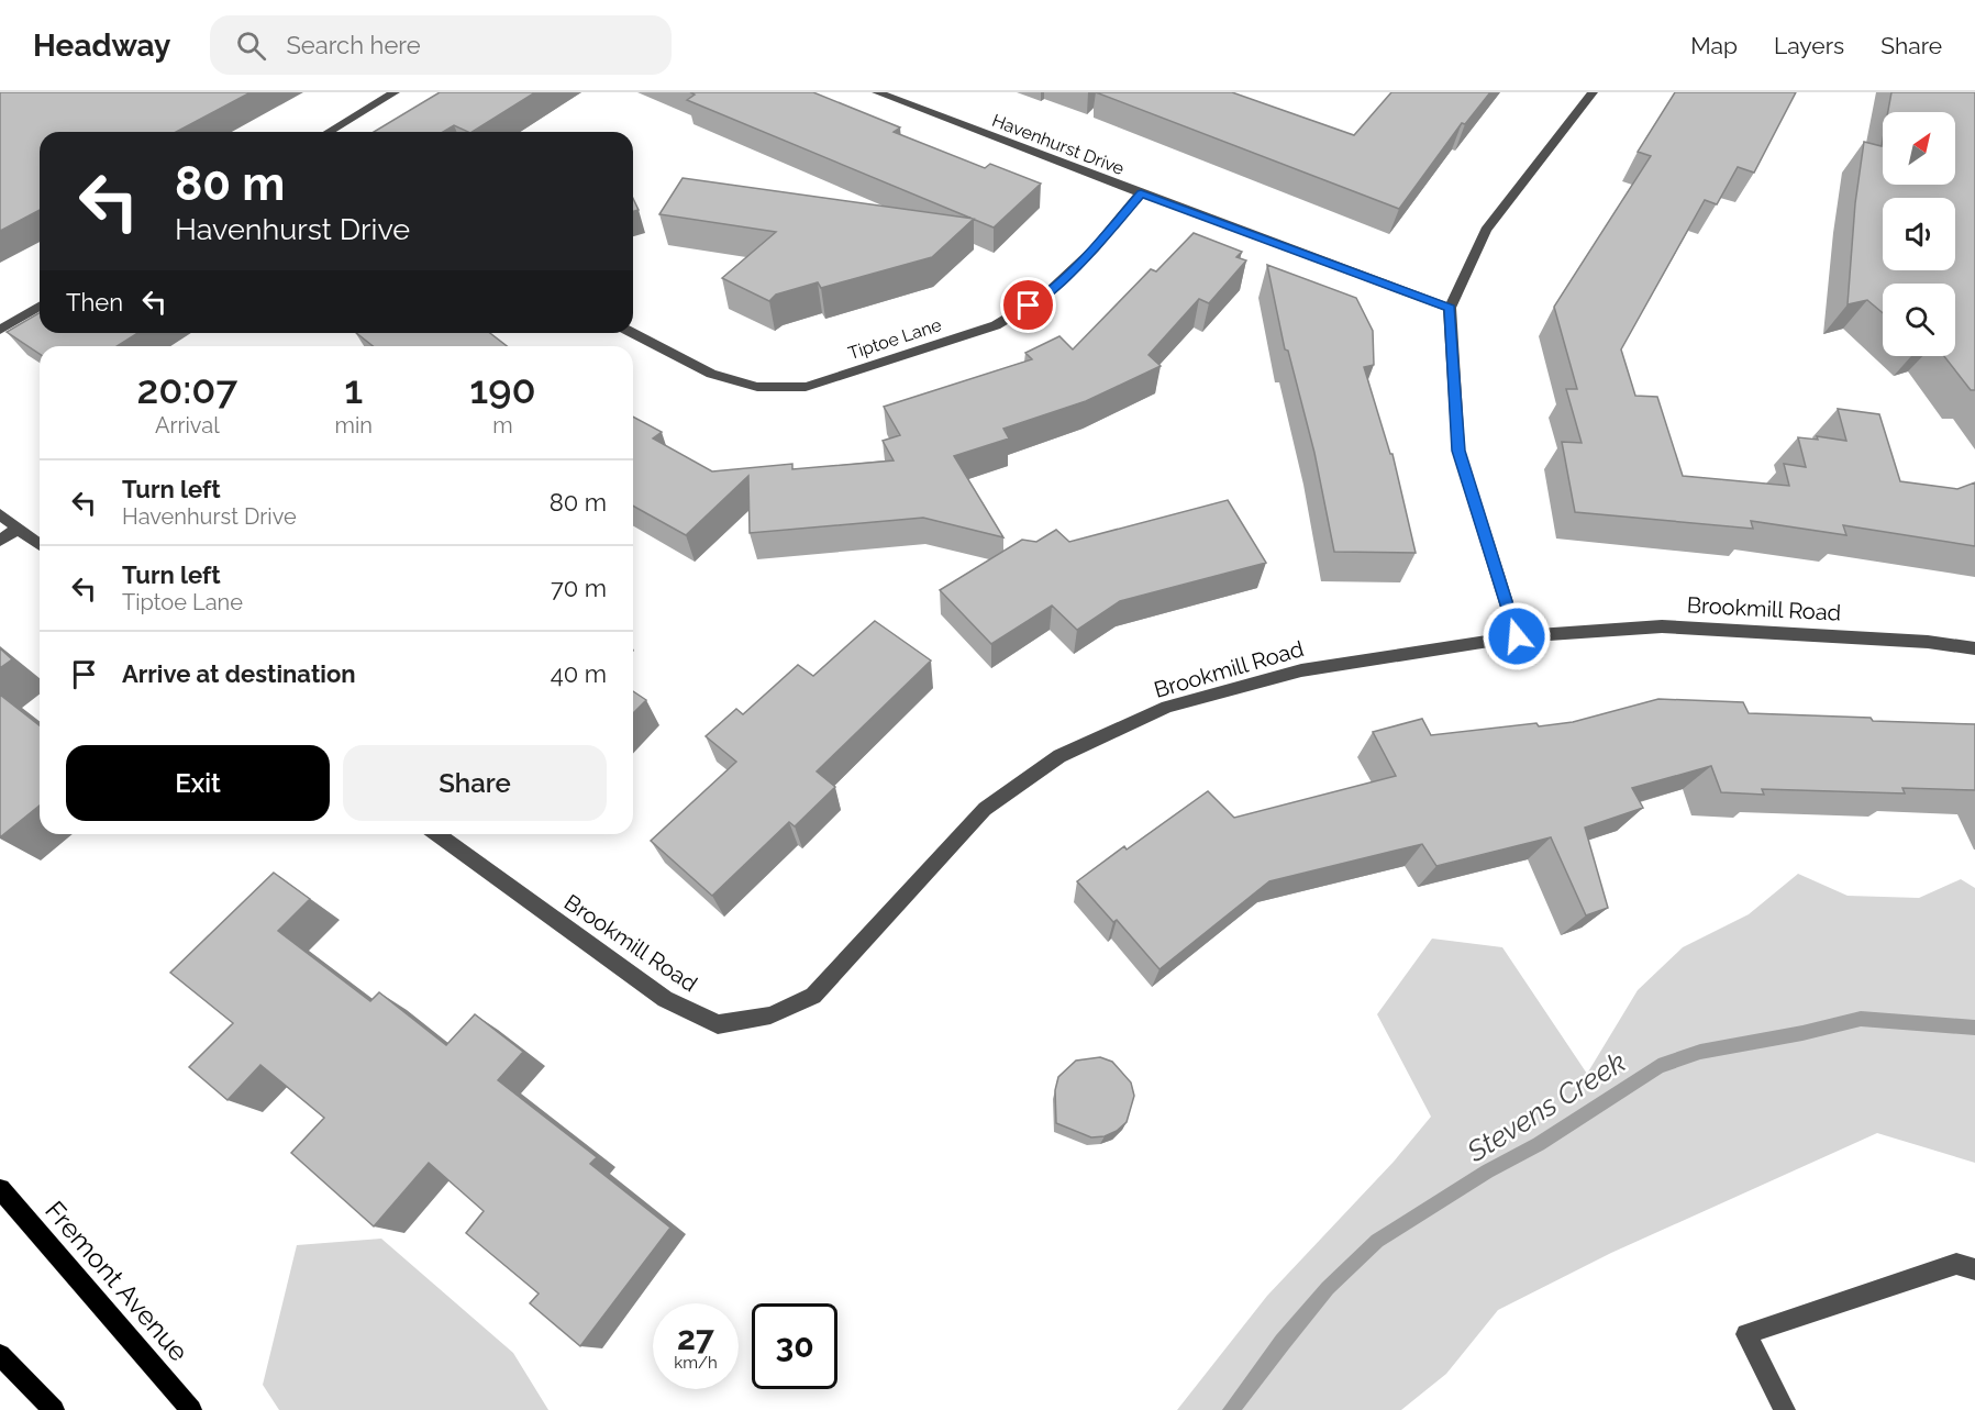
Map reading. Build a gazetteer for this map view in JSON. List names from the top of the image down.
{
  "streets": {
    "main road": ["Fremont Avenue"],
    "street": ["Havenhurst Drive", "Tiptoe Lane", "Brookmill Road"]
  },
  "crossings": [
    ["Havenhurst Drive", "Tiptoe Lane"]
  ],
  "water": ["Stevens Creek"],
  "north": "top right",
  "page": {
    "header": "Headway",
    "search": "Search here",
    "nav": ["Map", "Layers", "Share"],
    "turn": ["80 m", "Havenhurst Drive"],
    "then": "Then",
    "eta": [
      "20:07",
      "Arrival",
      "1",
      "min",
      "190",
      "m"
    ],
    "list": [
      {
        "name": "Turn left",
        "note": "Havenhurst Drive",
        "value": "80 m"
      },
      {
        "name": "Turn left",
        "note": "Tiptoe Lane",
        "value": "70 m"
      },
      {
        "name": "Arrive at destination",
        "value": "40 m"
      }
    ],
    "buttons": ["Exit", "Share"],
    "speed": "27 km/h",
    "limit": "30"
  }
}
